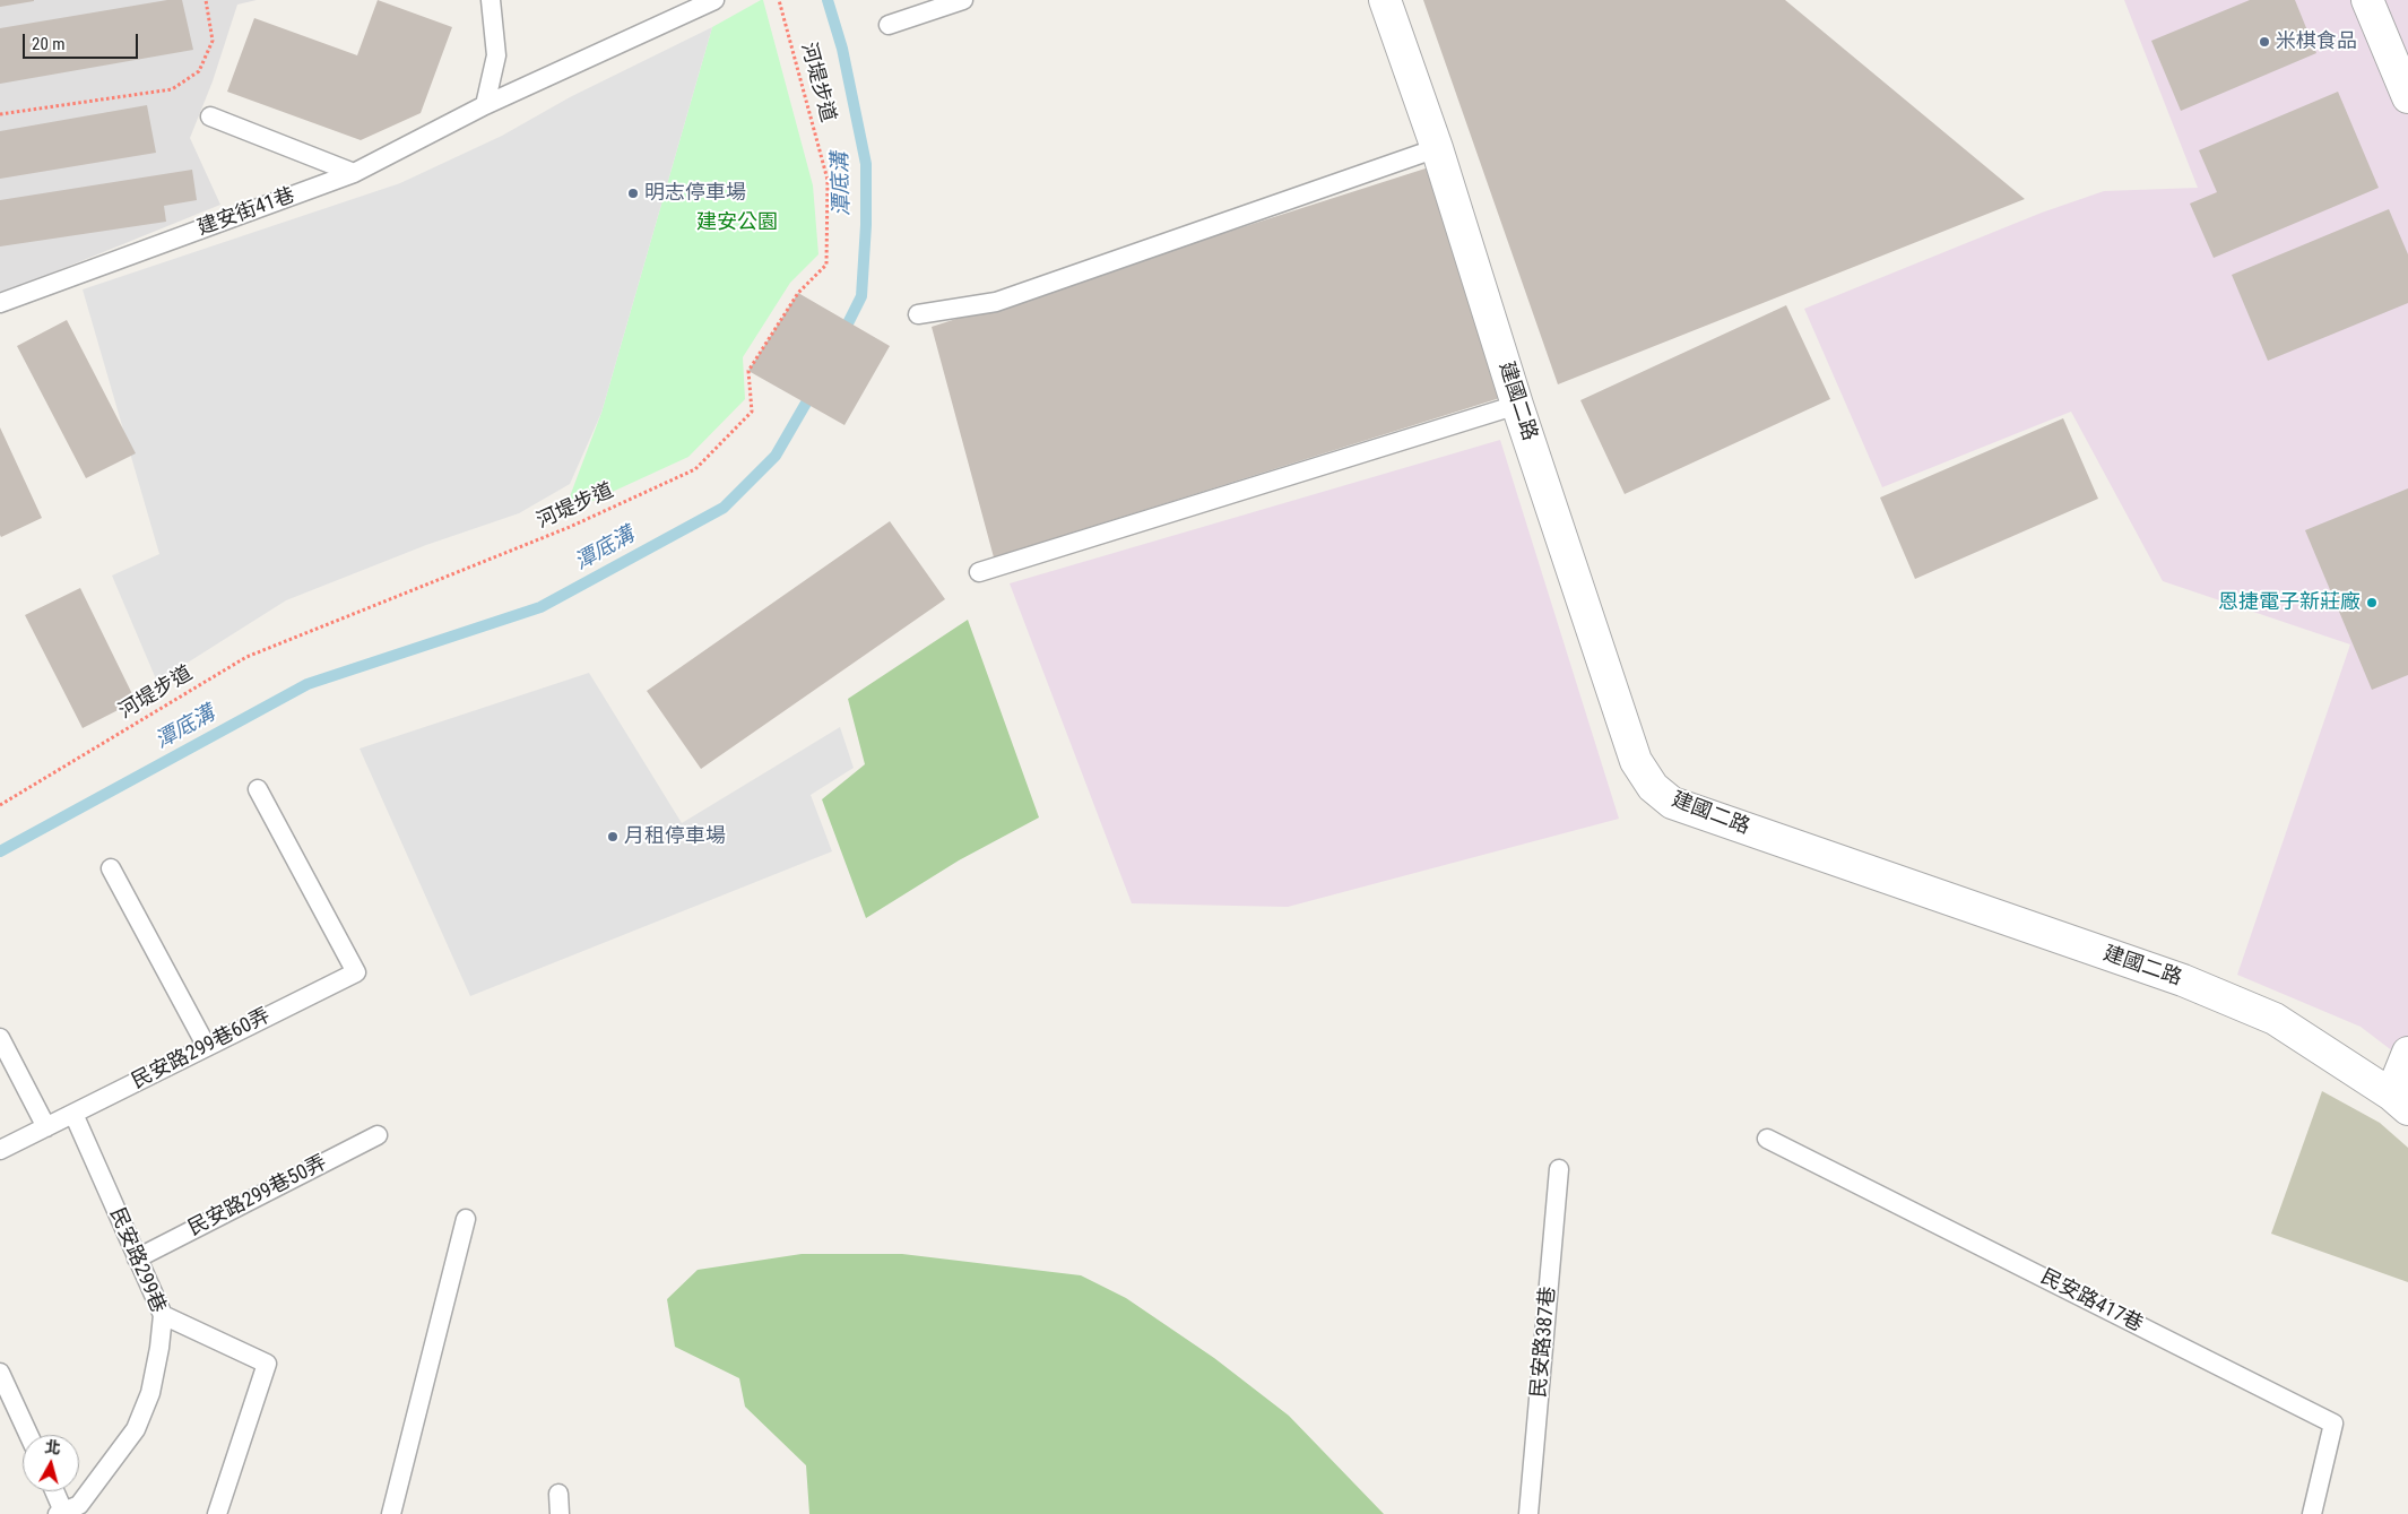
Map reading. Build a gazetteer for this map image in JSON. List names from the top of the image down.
{
  "streets": {
    "street": ["建國二路"],
    "lane": [
      "建安街41巷",
      "民安路299巷60弄",
      "民安路299巷50弄",
      "民安路299巷",
      "民安路417巷",
      "民安路387巷"
    ],
    "path": ["河堤步道"]
  },
  "crossings": [
    ["民安路299巷60弄", "民安路299巷"],
    ["民安路299巷50弄", "民安路299巷"]
  ],
  "water": ["潭底溝"],
  "parks": ["建安公園"],
  "places": [
    "米棋食品",
    "明志停車場",
    "恩捷電子新莊廠",
    "月租停車場"
  ],
  "scale_bar": "20 m",
  "north": "top"
}
